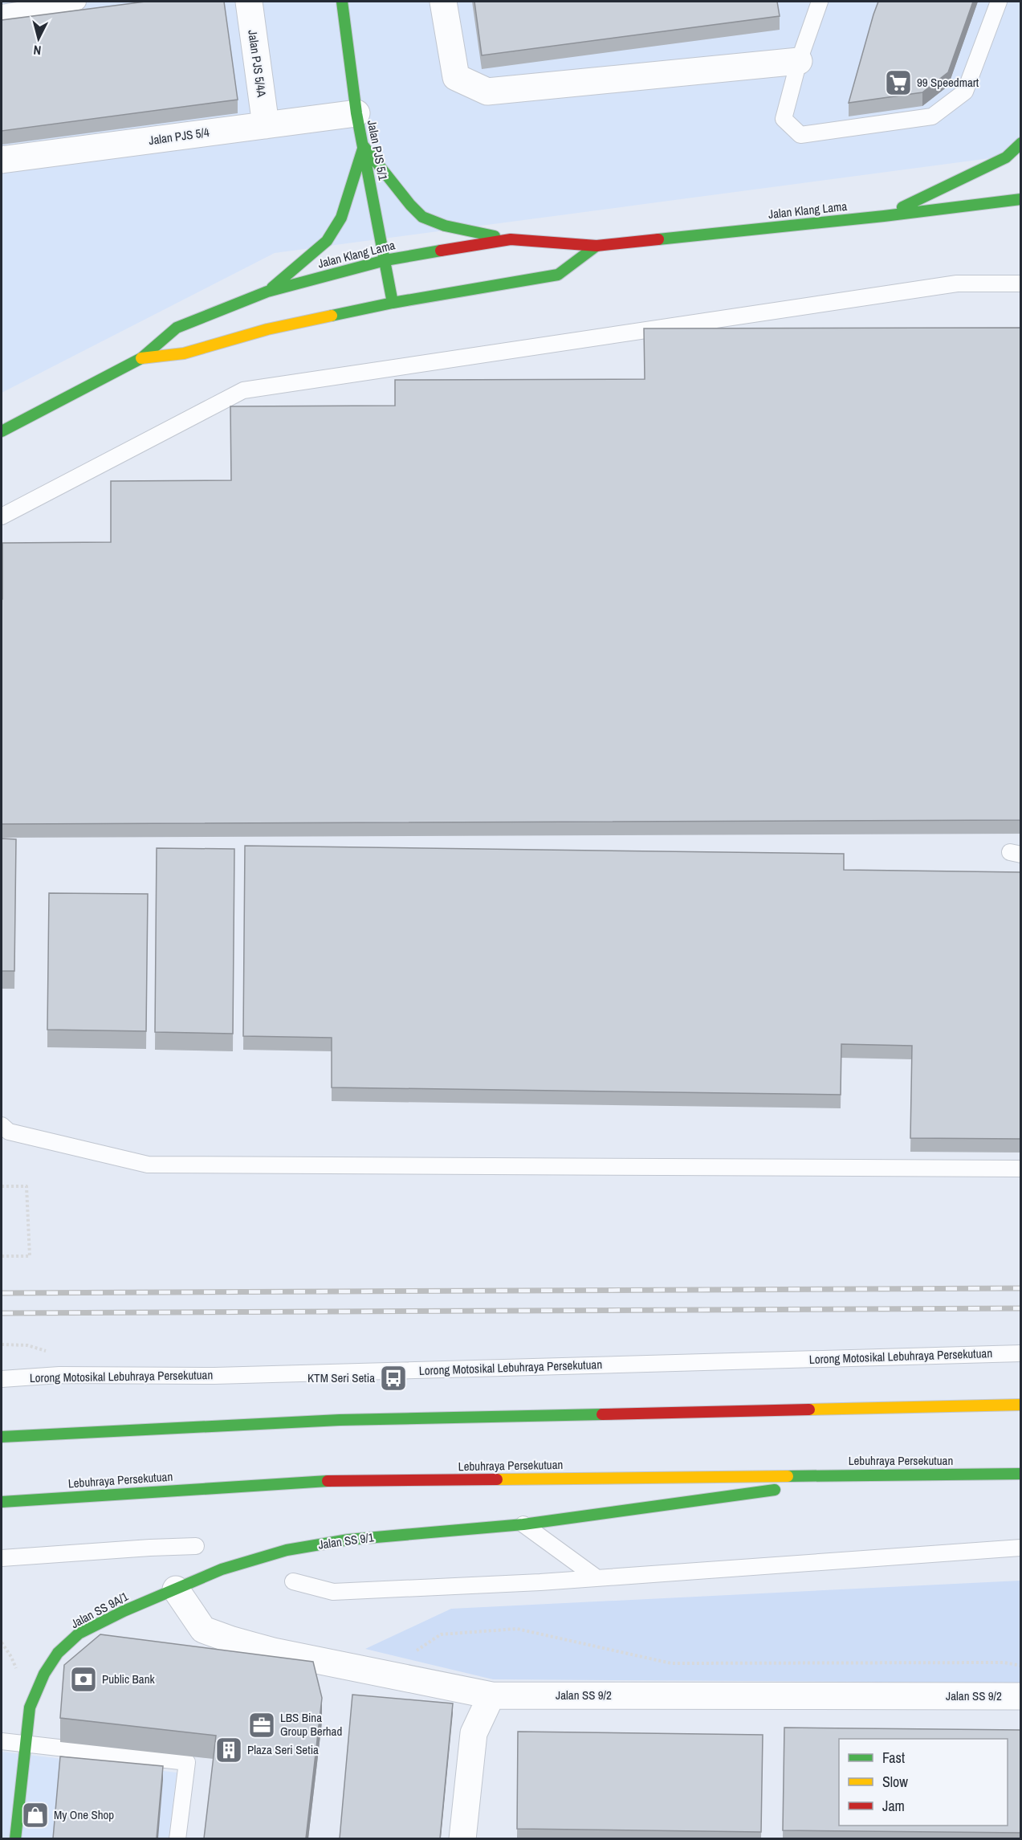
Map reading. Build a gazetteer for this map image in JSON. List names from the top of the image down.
{
  "streets": {
    "main road": [
      "Jalan PJS 5/1",
      "Jalan Klang Lama",
      "Lebuhraya Persekutuan",
      "Jalan SS 9/1",
      "Jalan SS 9A/1"
    ],
    "street": ["Jalan PJS 5/4A", "Jalan PJS 5/4", "Jalan SS 9/2"],
    "lane": ["Lorong Motosikal Lebuhraya Persekutuan"]
  },
  "crossings": [
    ["Jalan PJS 5/4A", "Jalan PJS 5/4"],
    ["Jalan PJS 5/4", "Jalan PJS 5/1"],
    ["Jalan PJS 5/1", "Jalan Klang Lama"],
    ["Lebuhraya Persekutuan", "Jalan SS 9/1"],
    ["Jalan SS 9/1", "Jalan SS 9A/1"],
    ["Jalan SS 9/1", "Jalan SS 9/2"],
    ["Jalan SS 9A/1", "Jalan SS 9/2"]
  ],
  "places": {
    "supermarket": ["99 Speedmart"],
    "bus stop": ["KTM Seri Setia"],
    "bank": ["Public Bank"],
    "office": ["LBS Bina Group Berhad"],
    "building": ["Plaza Seri Setia"],
    "shop": ["My One Shop"]
  },
  "legend": ["Fast", "Slow", "Jam"],
  "north": "bottom"
}
